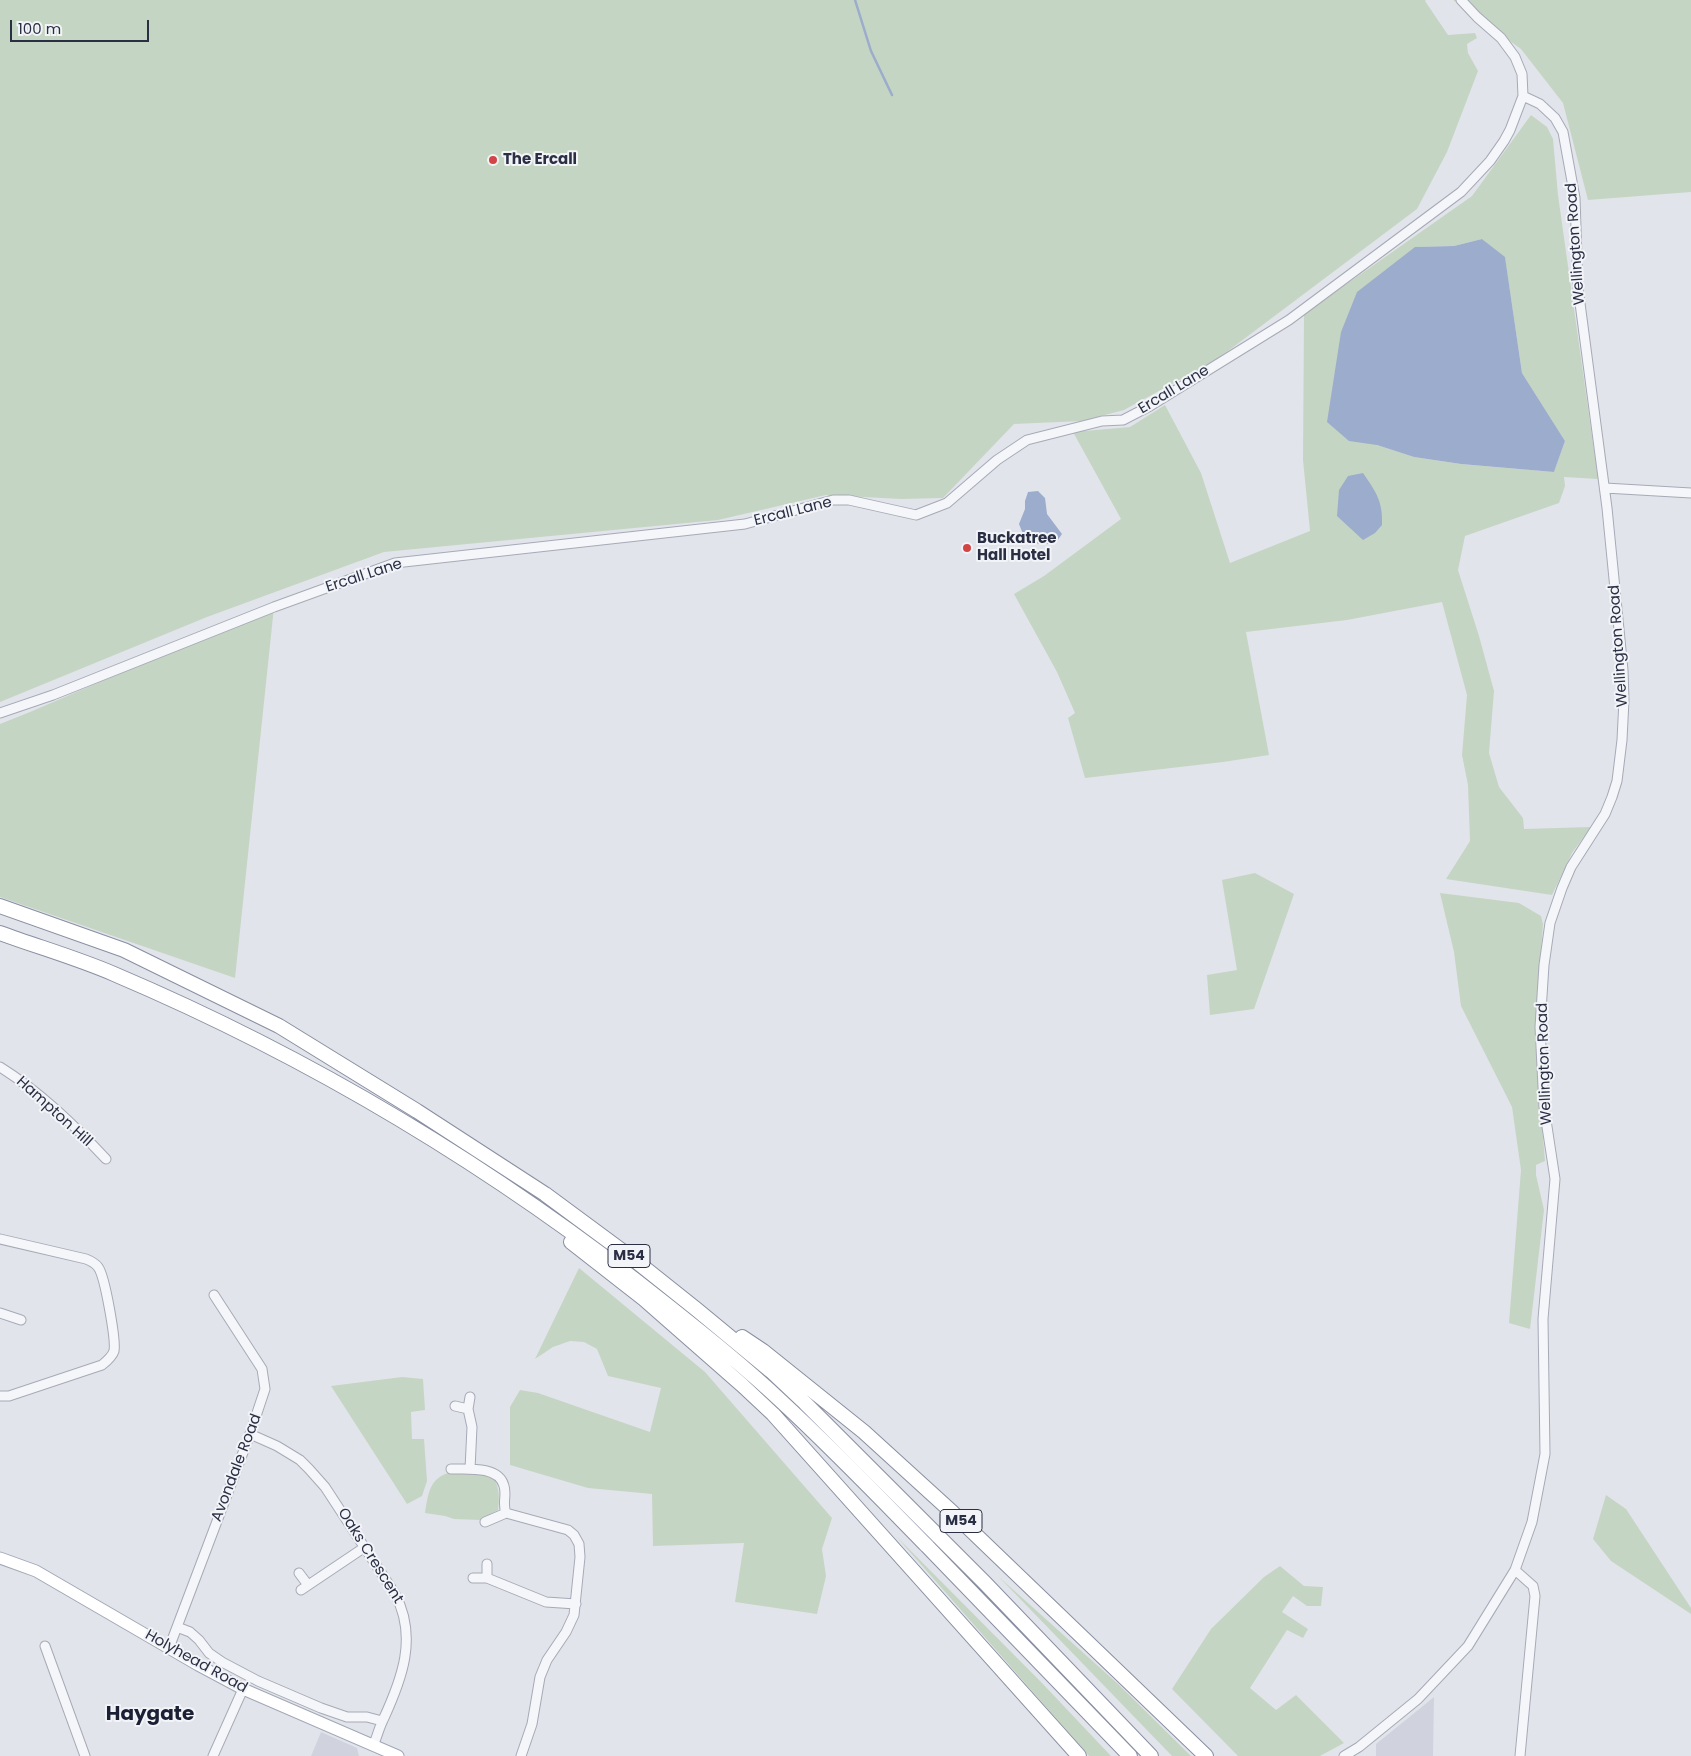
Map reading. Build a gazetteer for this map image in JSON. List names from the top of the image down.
{
  "streets": {
    "highway": ["M54"],
    "main road": ["Holyhead Road"],
    "street": [
      "Wellington Road",
      "Ercall Lane",
      "Hampton Hill",
      "Avondale Road",
      "Oaks Crescent"
    ]
  },
  "crossings": [
    ["Wellington Road", "Ercall Lane"],
    ["Avondale Road", "Oaks Crescent"],
    ["Avondale Road", "Holyhead Road"],
    ["Oaks Crescent", "Holyhead Road"]
  ],
  "districts": ["Haygate"],
  "places": ["The Ercall", "Buckatree Hall Hotel"],
  "scale_bar": "100 m"
}
